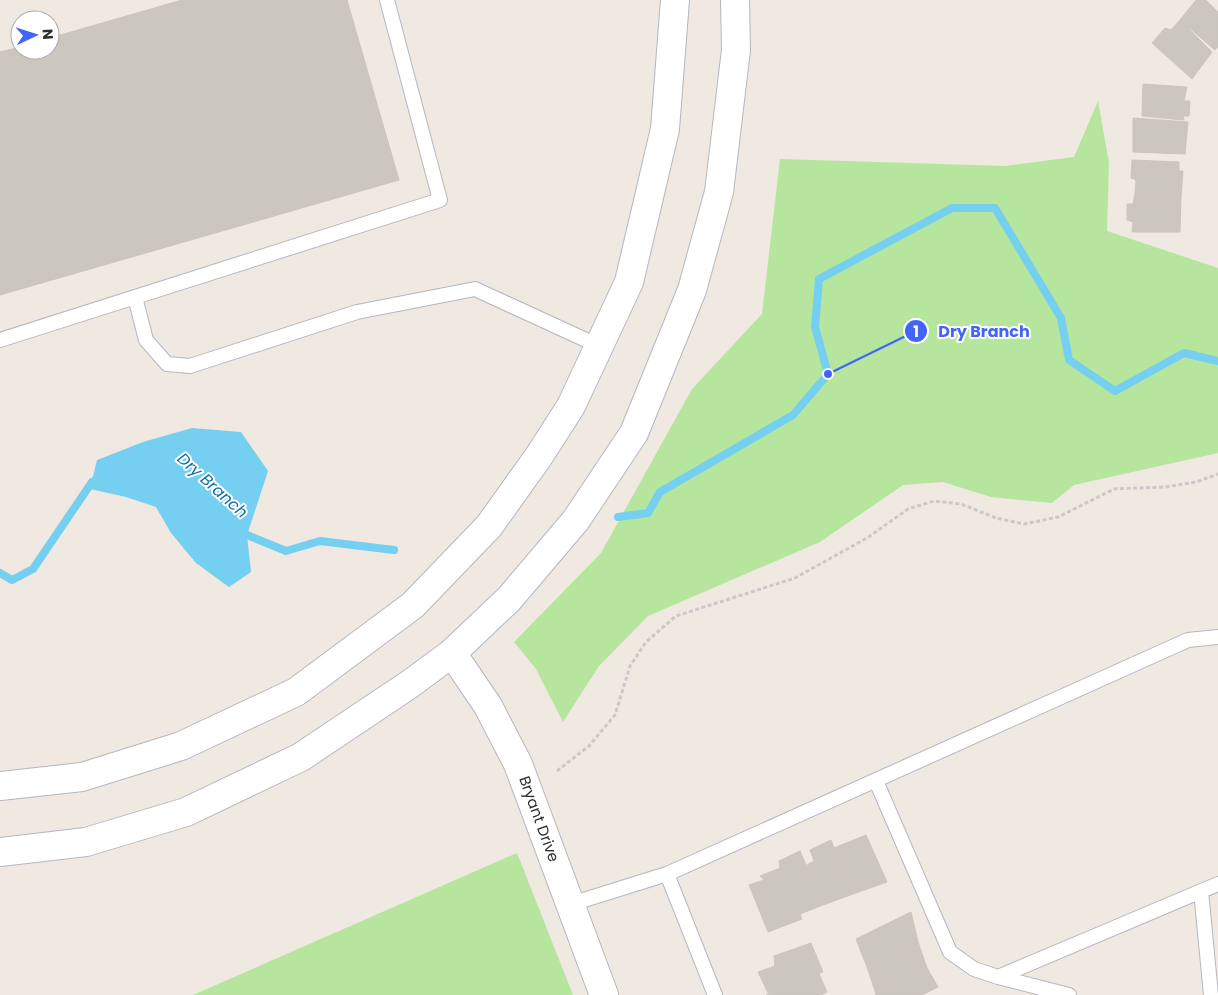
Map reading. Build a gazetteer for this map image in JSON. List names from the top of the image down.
{
  "streets": {
    "main road": ["Bryant Drive"]
  },
  "water": ["Dry Branch"],
  "places": ["Dry Branch"],
  "north": "right"
}
